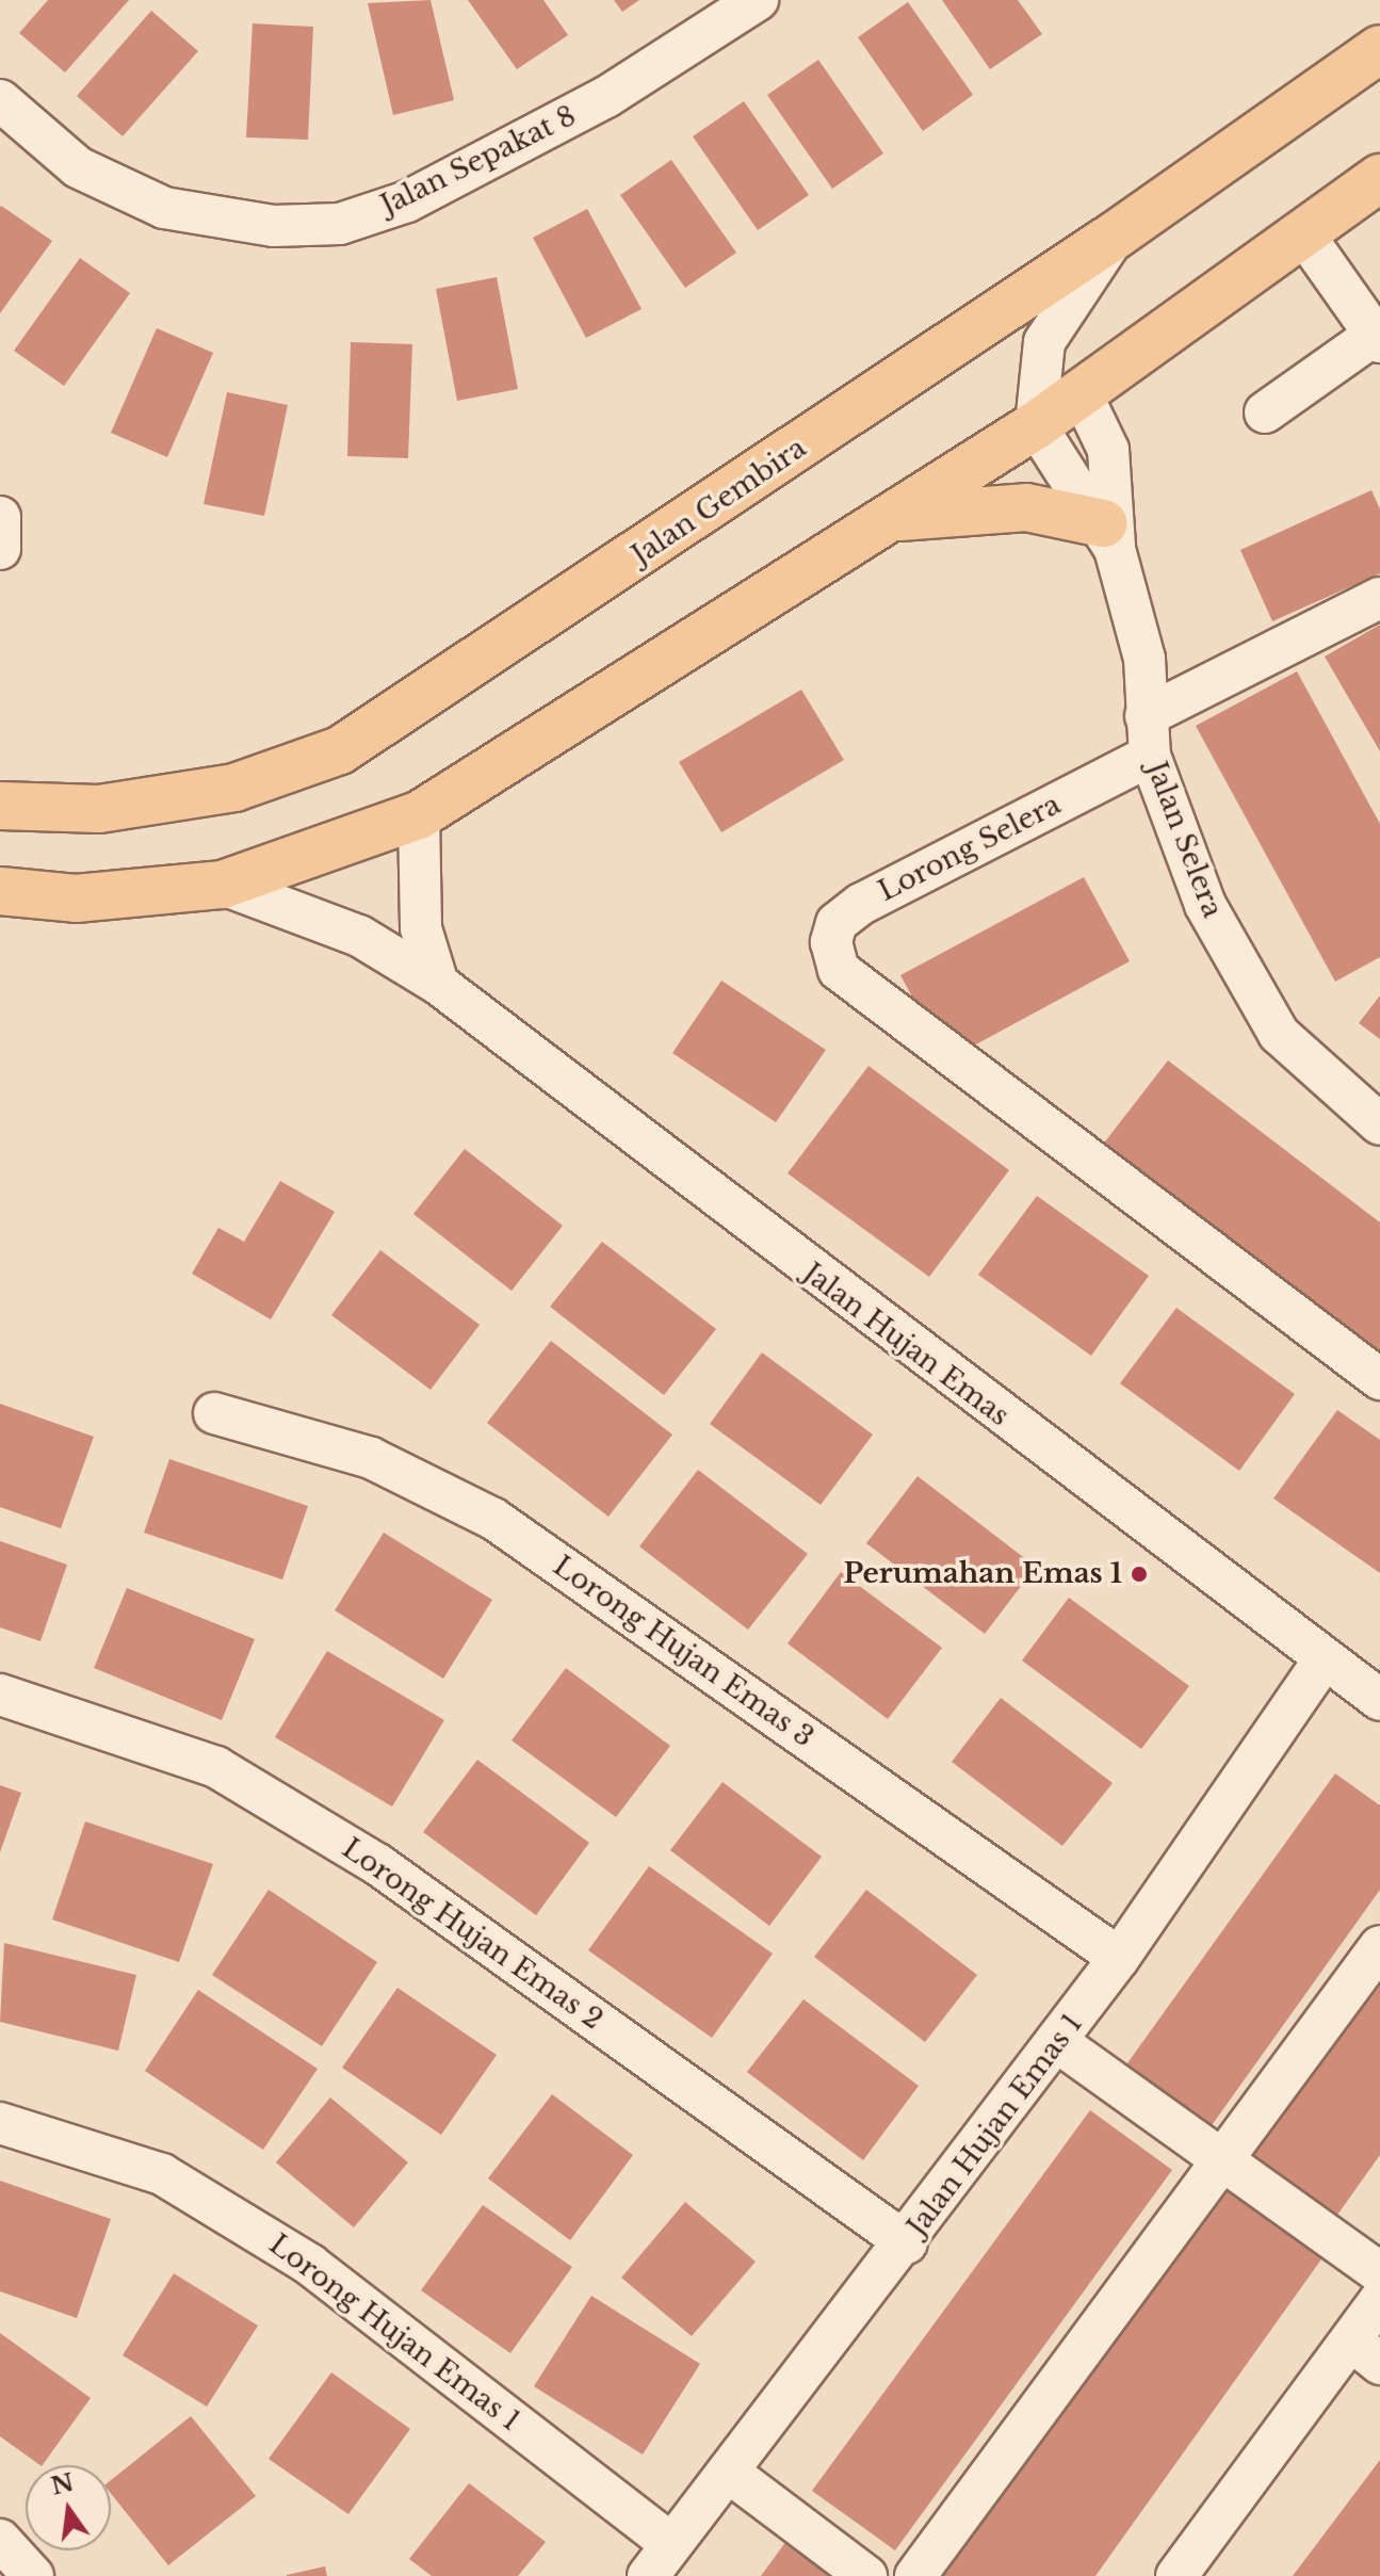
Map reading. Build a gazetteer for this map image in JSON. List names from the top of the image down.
{
  "streets": {
    "main road": ["Jalan Gembira"],
    "street": [
      "Jalan Sepakat 8",
      "Jalan Selera",
      "Lorong Selera",
      "Jalan Hujan Emas",
      "Lorong Hujan Emas 3",
      "Lorong Hujan Emas 2",
      "Jalan Hujan Emas 1",
      "Lorong Hujan Emas 1"
    ]
  },
  "crossings": [
    ["Jalan Selera", "Lorong Selera"],
    ["Jalan Hujan Emas", "Jalan Hujan Emas 1"],
    ["Lorong Hujan Emas 3", "Jalan Hujan Emas 1"],
    ["Lorong Hujan Emas 2", "Jalan Hujan Emas 1"],
    ["Jalan Hujan Emas 1", "Lorong Hujan Emas 1"]
  ],
  "places": ["Perumahan Emas 1"],
  "north": "top"
}
